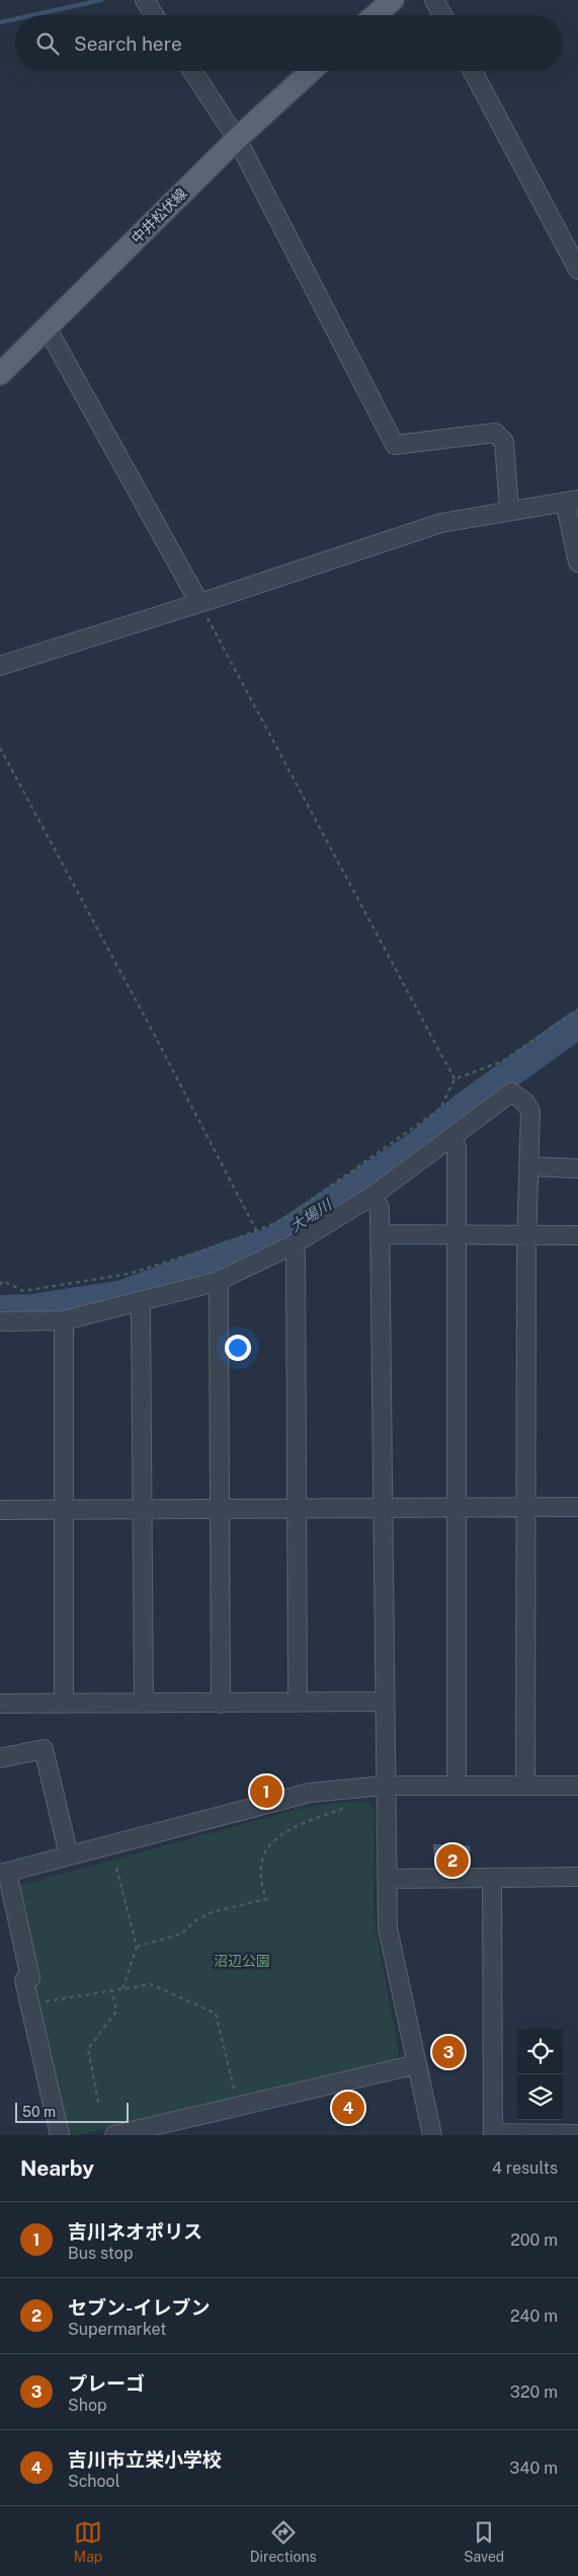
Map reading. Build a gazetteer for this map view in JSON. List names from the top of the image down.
{
  "streets": {
    "main road": ["中井松伏線"]
  },
  "water": ["大場川"],
  "parks": ["沼辺公園"],
  "scale_bar": "50 m",
  "page": {
    "search": "Search here",
    "pins": [
      "1",
      "2",
      "3",
      "4"
    ],
    "scale": "50 m",
    "heading": ["Nearby", "4 results"],
    "list": [
      {
        "mark": "1",
        "name": "吉川ネオポリス",
        "note": "Bus stop",
        "value": "200 m"
      },
      {
        "mark": "2",
        "name": "セブン-イレブン",
        "note": "Supermarket",
        "value": "240 m"
      },
      {
        "mark": "3",
        "name": "プレーゴ",
        "note": "Shop",
        "value": "320 m"
      },
      {
        "mark": "4",
        "name": "吉川市立栄小学校",
        "note": "School",
        "value": "340 m"
      }
    ],
    "nav": ["Map", "Directions", "Saved"]
  }
}
